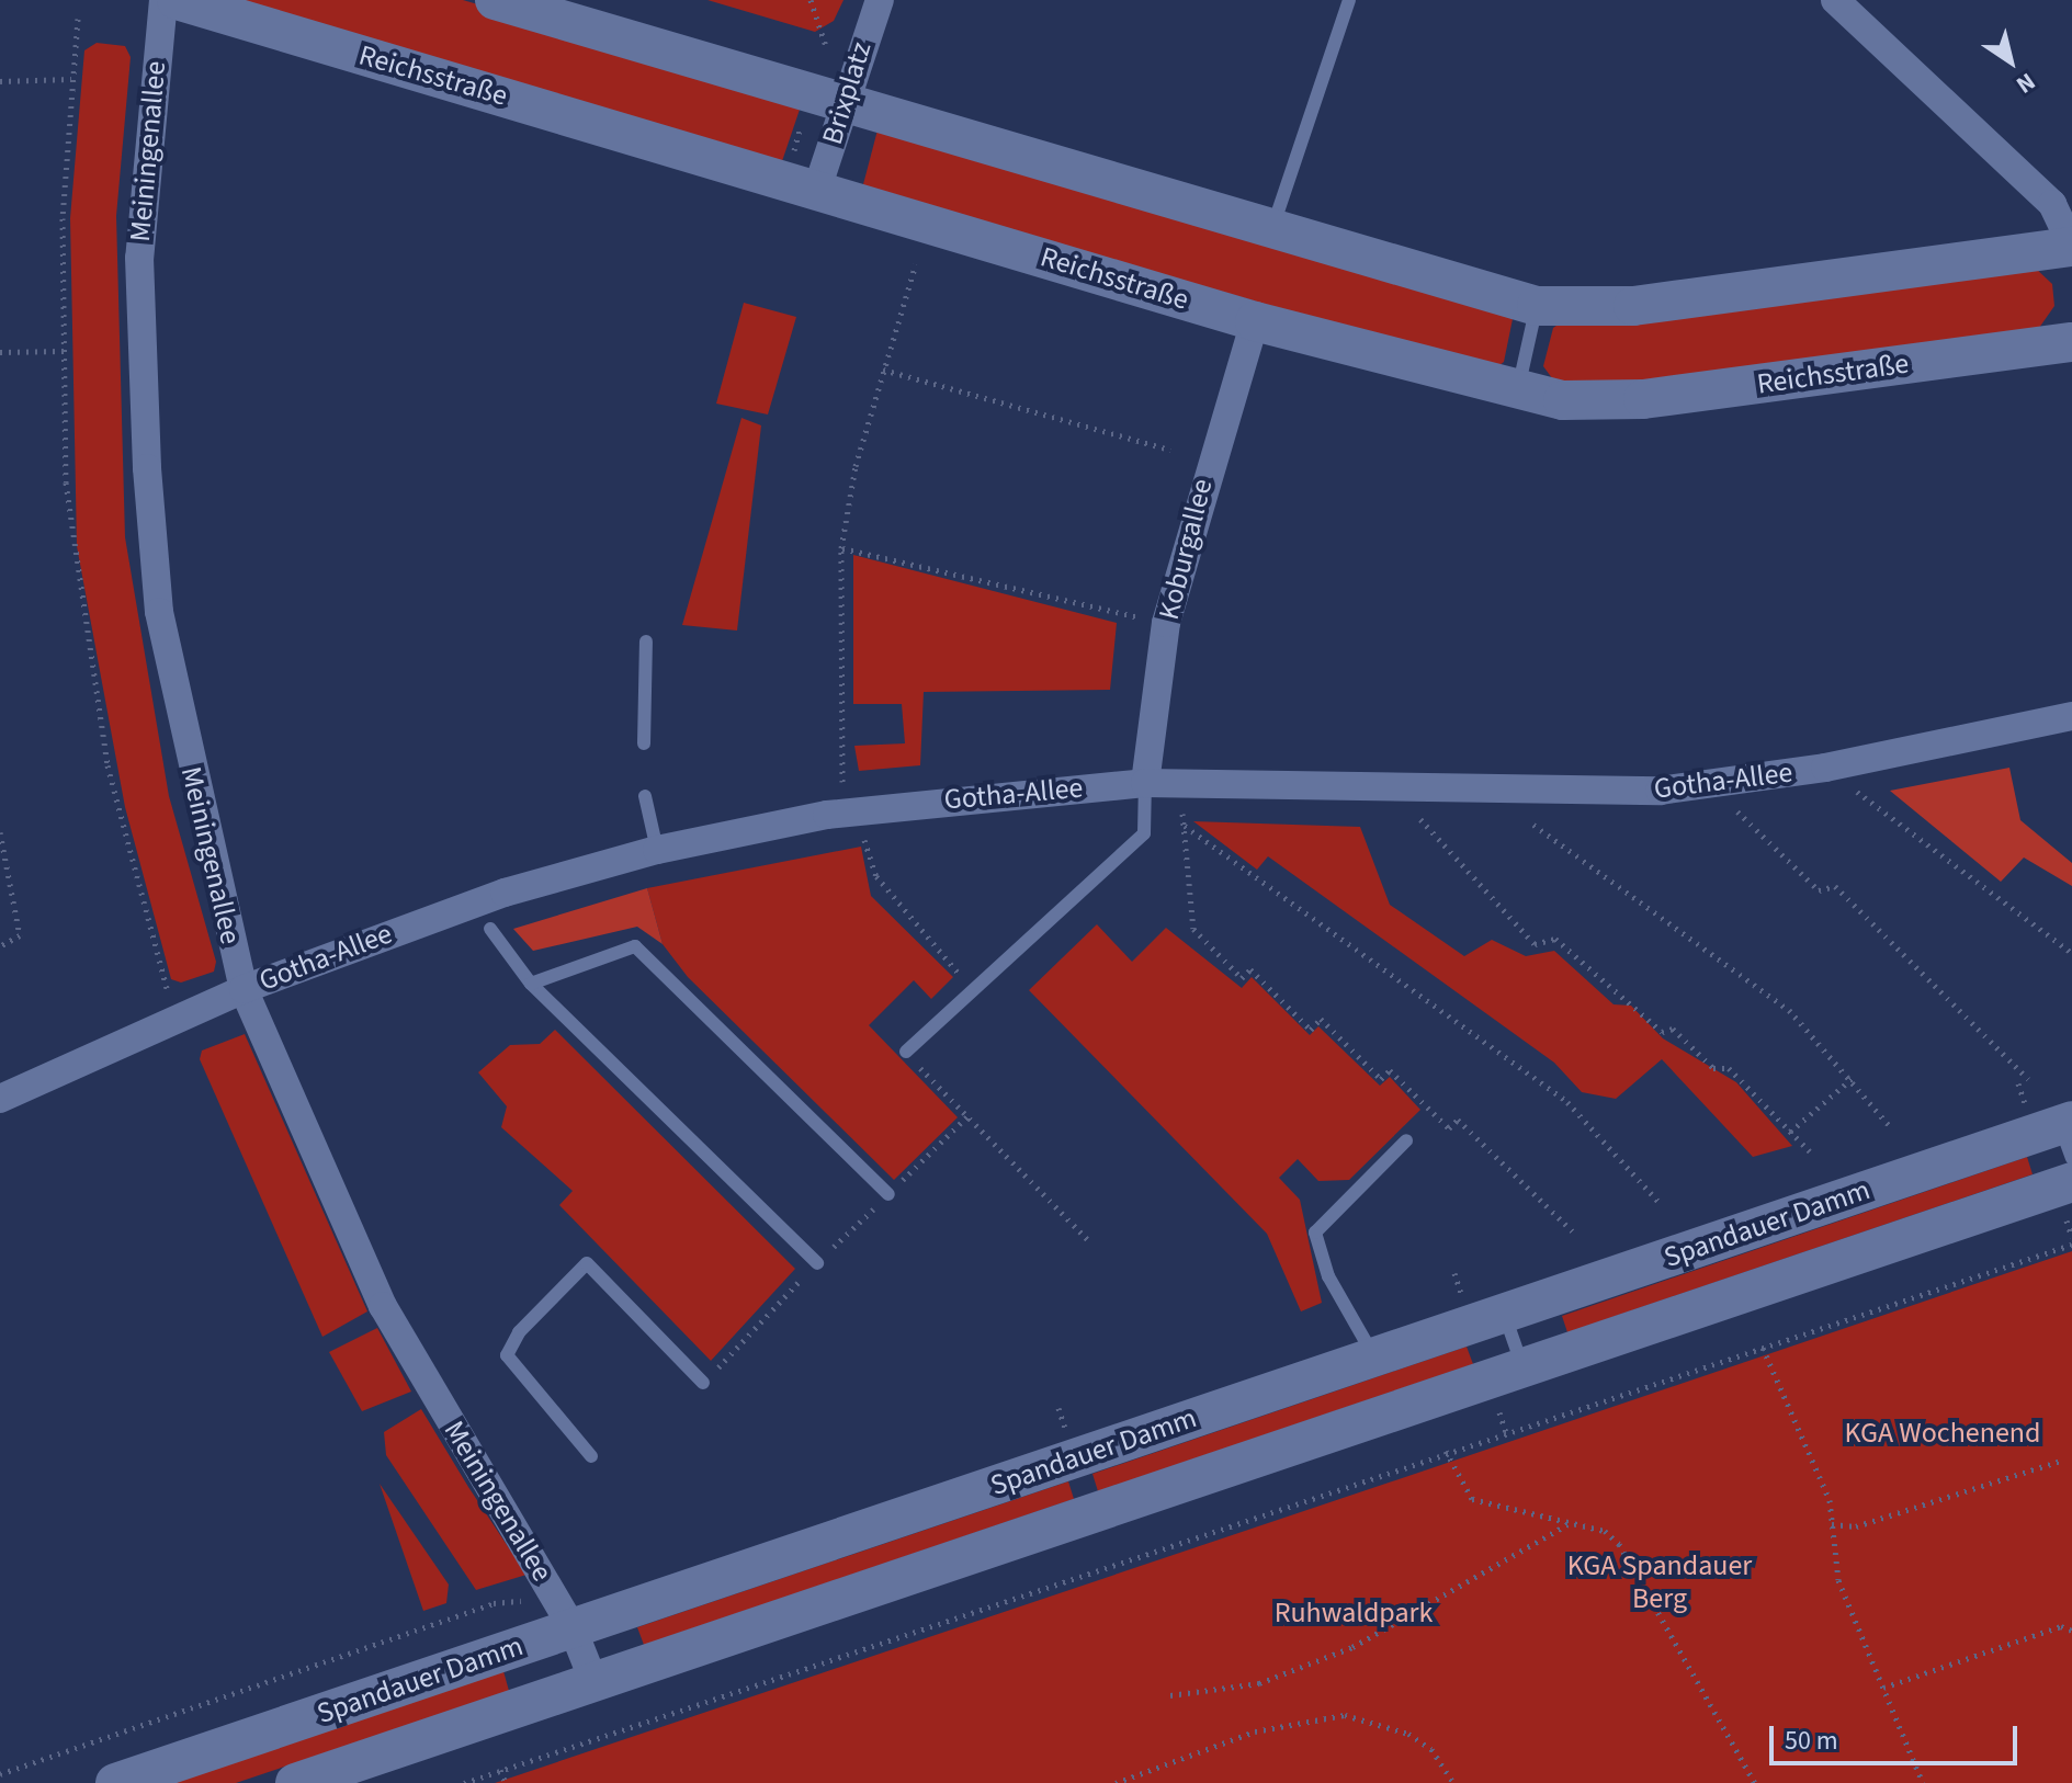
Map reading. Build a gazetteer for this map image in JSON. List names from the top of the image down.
{
  "streets": {
    "main road": ["Reichsstraße", "Spandauer Damm"],
    "street": [
      "Brixplatz",
      "Meiningenallee",
      "Koburgallee",
      "Gotha-Allee"
    ]
  },
  "crossings": [
    ["Reichsstraße", "Brixplatz"],
    ["Reichsstraße", "Koburgallee"],
    ["Meiningenallee", "Gotha-Allee"],
    ["Meiningenallee", "Spandauer Damm"],
    ["Koburgallee", "Gotha-Allee"]
  ],
  "parks": ["KGA Wochenend", "KGA Spandauer Berg", "Ruhwaldpark"],
  "scale_bar": "50 m",
  "north": "bottom right"
}
